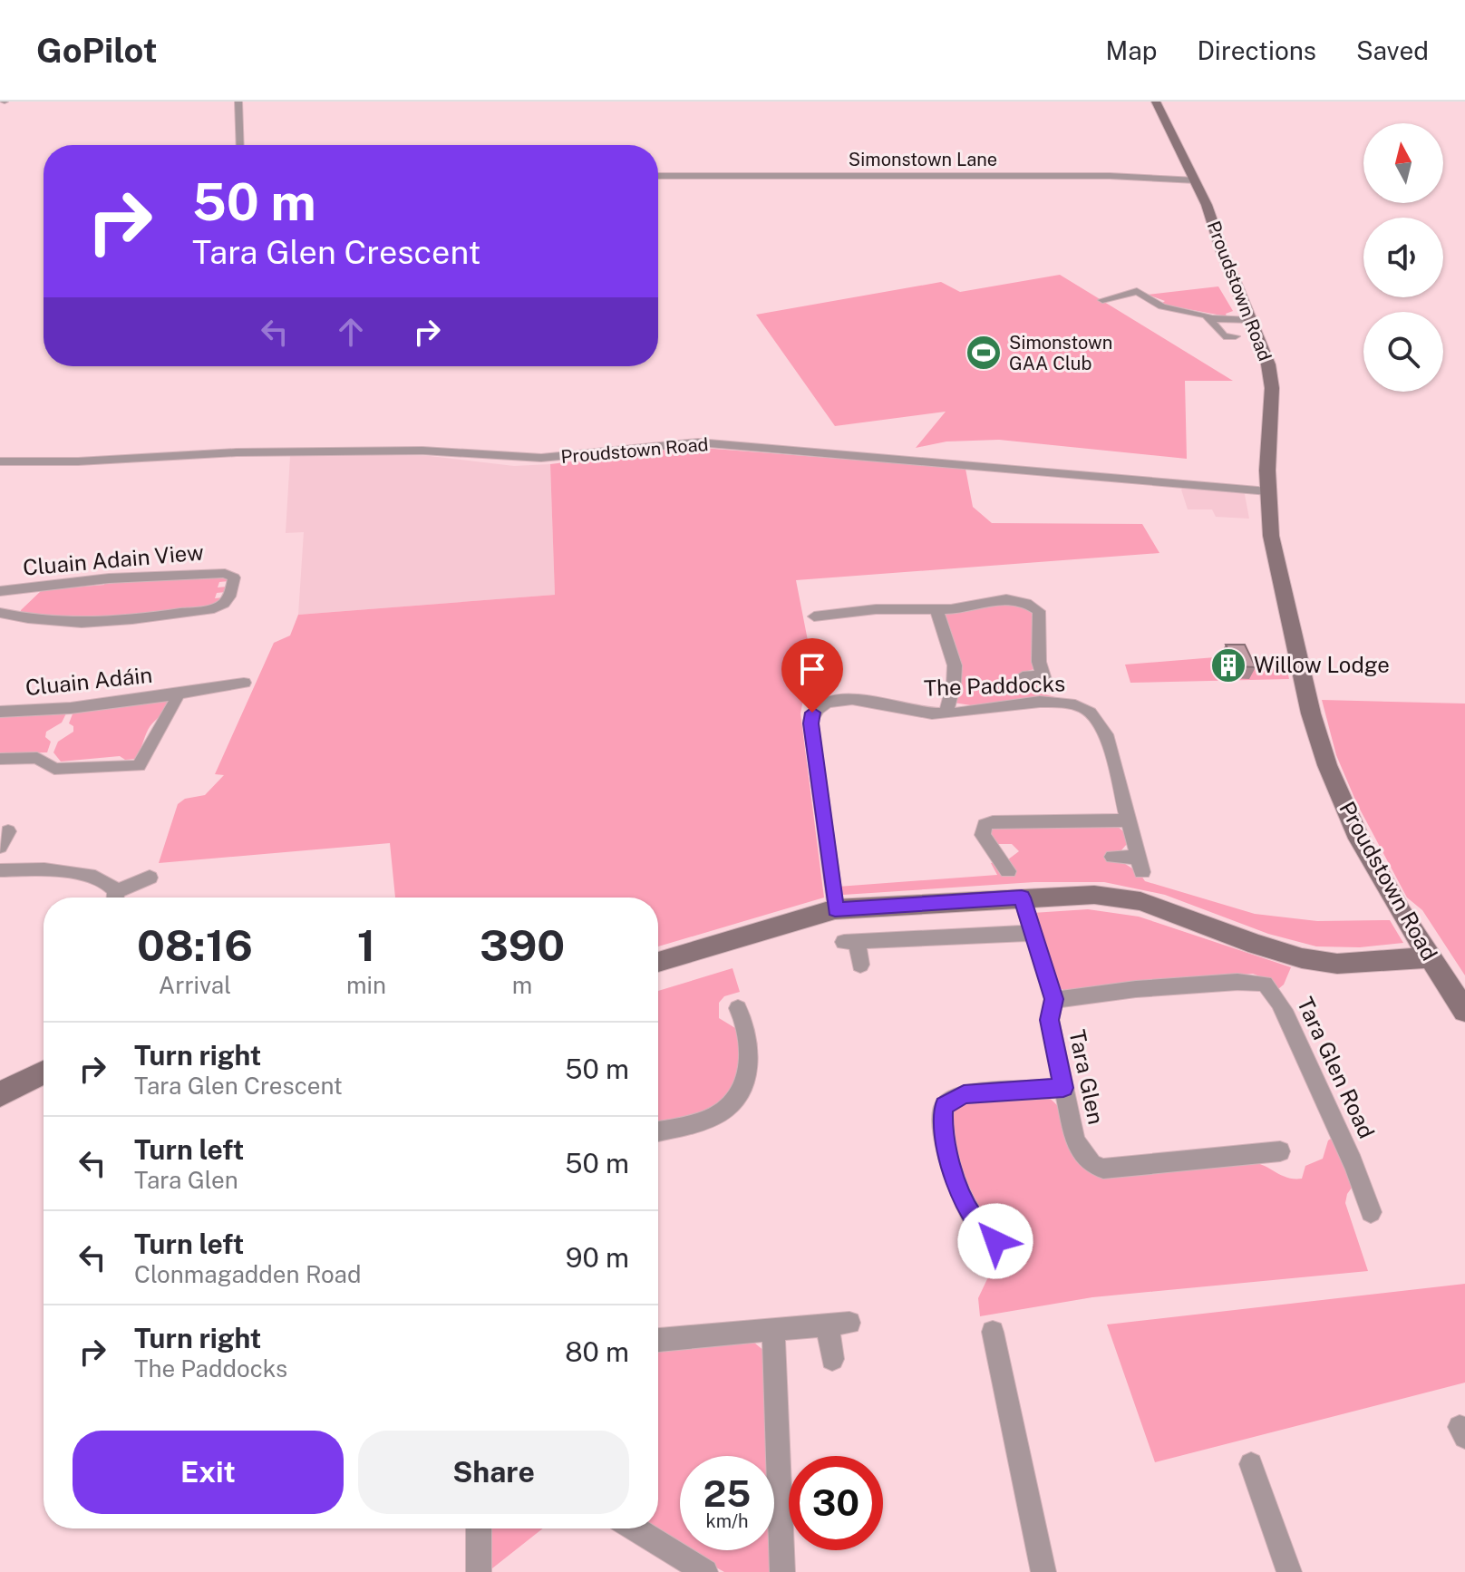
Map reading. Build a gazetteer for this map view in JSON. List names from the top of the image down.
{
  "streets": {
    "main road": ["Proudstown Road"],
    "street": [
      "Simonstown Lane",
      "Cluain Adain View",
      "Cluain Adáin",
      "The Paddocks",
      "Tara Glen Road",
      "Tara Glen"
    ]
  },
  "crossings": [
    ["Simonstown Lane", "Proudstown Road"],
    ["Tara Glen Road", "Tara Glen"]
  ],
  "places": {
    "sports": ["Simonstown GAA Club"],
    "building": ["Willow Lodge"]
  },
  "north": "top",
  "page": {
    "header": "GoPilot",
    "nav": ["Map", "Directions", "Saved"],
    "turn": ["50 m", "Tara Glen Crescent"],
    "eta": [
      "08:16",
      "Arrival",
      "1",
      "min",
      "390",
      "m"
    ],
    "list": [
      {
        "name": "Turn right",
        "note": "Tara Glen Crescent",
        "value": "50 m"
      },
      {
        "name": "Turn left",
        "note": "Tara Glen",
        "value": "50 m"
      },
      {
        "name": "Turn left",
        "note": "Clonmagadden Road",
        "value": "90 m"
      },
      {
        "name": "Turn right",
        "note": "The Paddocks",
        "value": "80 m"
      }
    ],
    "buttons": ["Exit", "Share"],
    "speed": "25 km/h",
    "limit": "30"
  }
}
